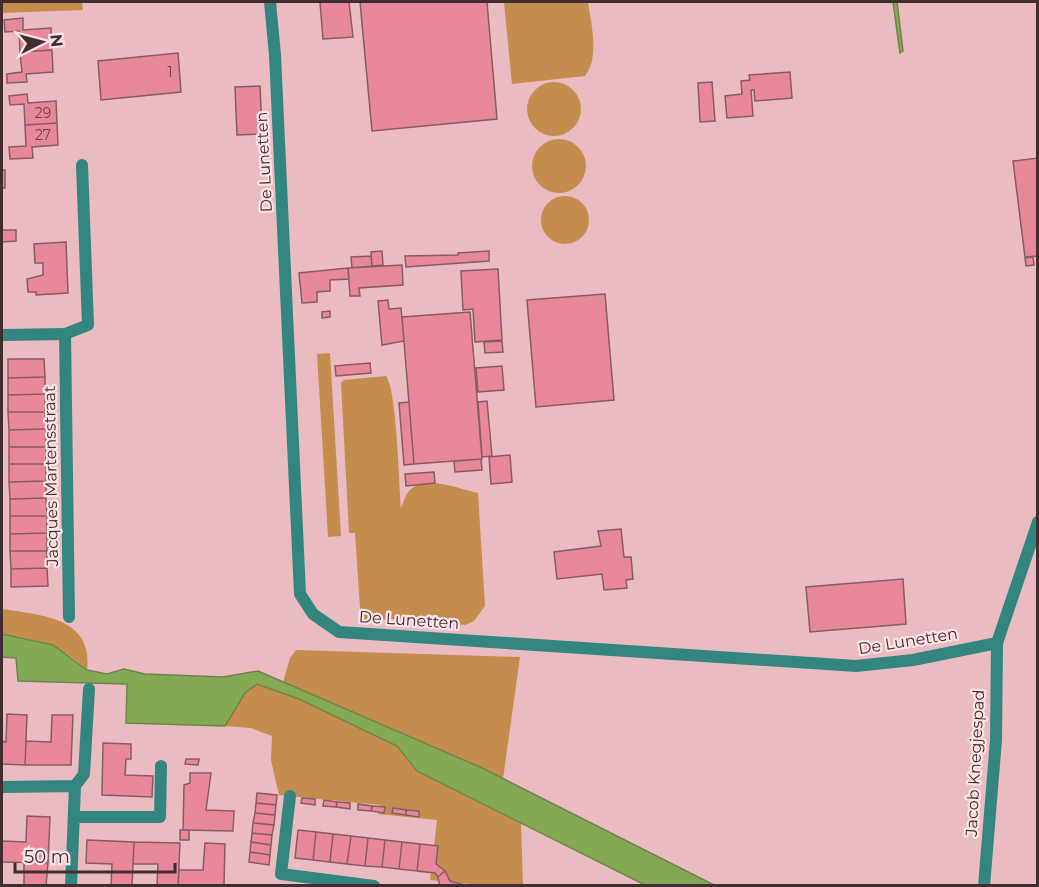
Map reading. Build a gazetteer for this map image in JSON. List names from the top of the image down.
{
  "streets": {
    "street": ["De Lunetten", "Jacques Martensstraat", "Jacob Knegjespad"]
  },
  "crossings": [
    ["De Lunetten", "Jacob Knegjespad"]
  ],
  "house_numbers": ["1", "29", "27"],
  "scale_bar": "50 m",
  "north": "right"
}
